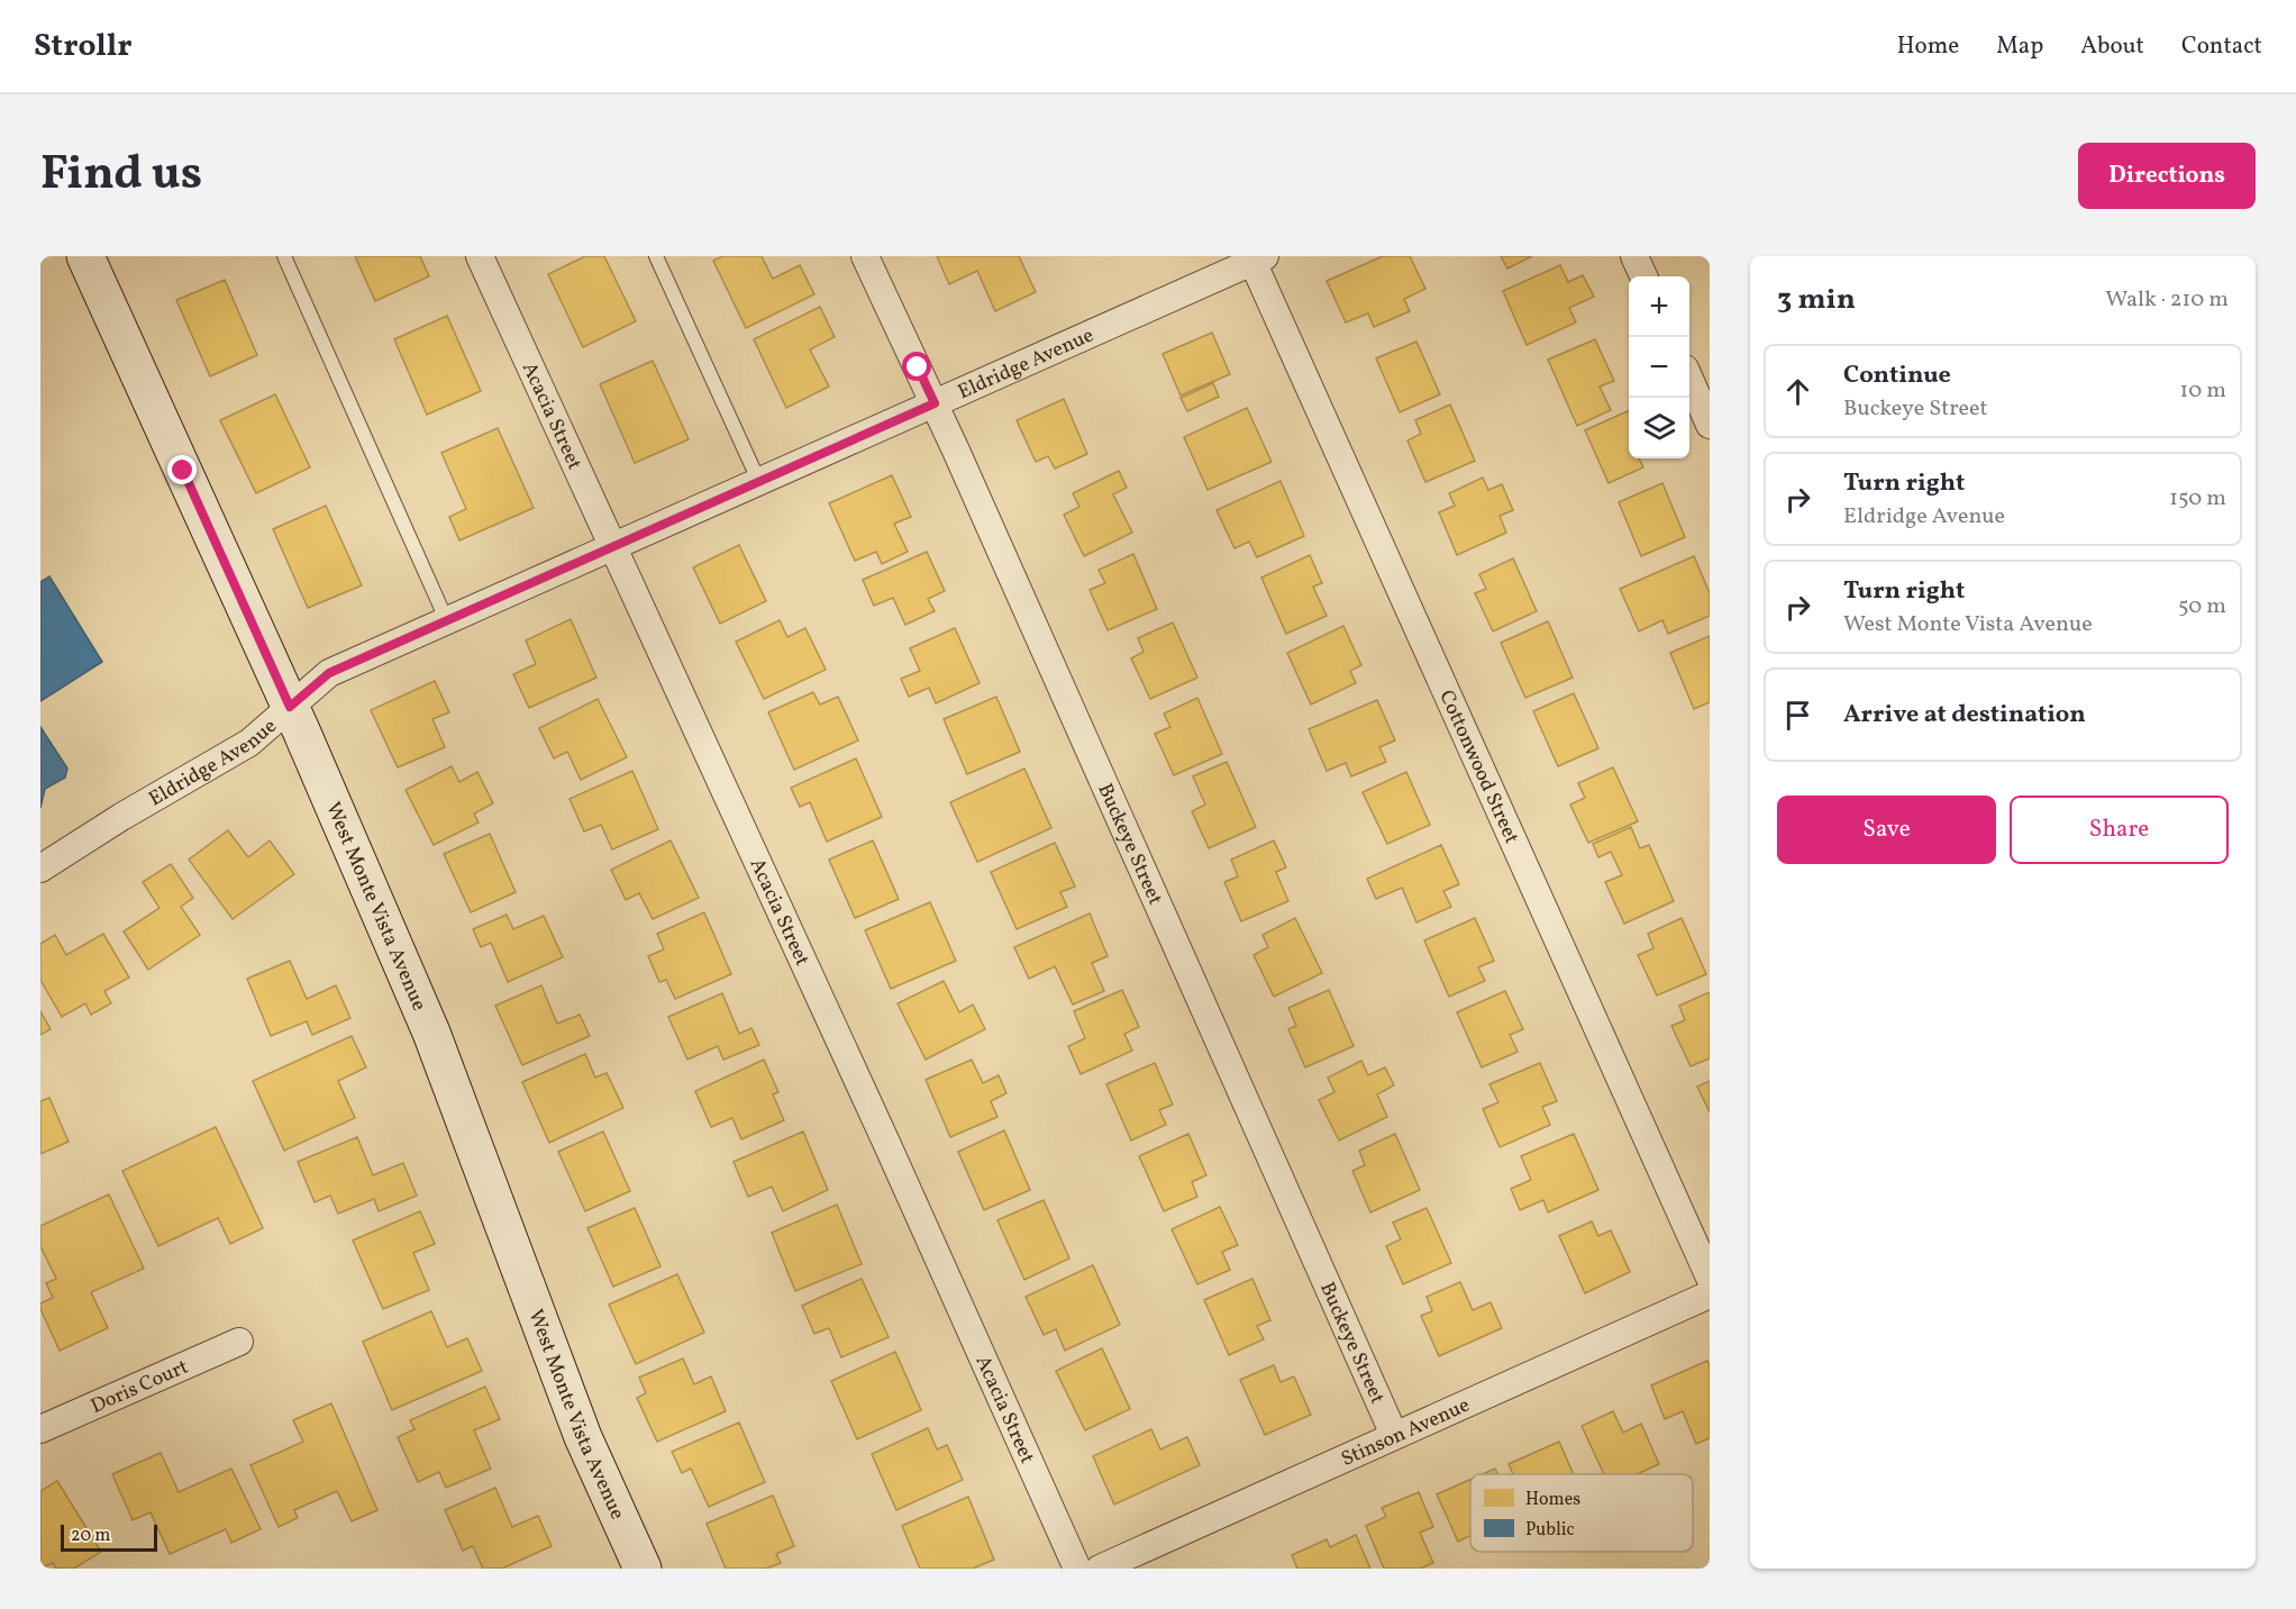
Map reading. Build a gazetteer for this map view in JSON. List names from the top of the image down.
{
  "streets": {
    "street": [
      "Eldridge Avenue",
      "Acacia Street",
      "Cottonwood Street",
      "Buckeye Street",
      "West Monte Vista Avenue",
      "Doris Court",
      "Stinson Avenue"
    ]
  },
  "crossings": [
    ["Eldridge Avenue", "Acacia Street"],
    ["Eldridge Avenue", "Cottonwood Street"],
    ["Eldridge Avenue", "Buckeye Street"],
    ["Eldridge Avenue", "West Monte Vista Avenue"],
    ["Buckeye Street", "Stinson Avenue"]
  ],
  "legend": ["Homes", "Public"],
  "scale_bar": "20 m",
  "page": {
    "header": "Strollr",
    "nav": [
      "Home",
      "Map",
      "About",
      "Contact"
    ],
    "title": "Find us",
    "buttons": [
      "Directions",
      ["Save", "Share"]
    ],
    "heading": ["3 min", "Walk · 210 m"],
    "map_buttons": ["+", "−"],
    "list": [
      ["Continue", "Buckeye Street", "10 m"],
      ["Turn right", "Eldridge Avenue", "150 m"],
      ["Turn right", "West Monte Vista Avenue", "50 m"],
      "Arrive at destination"
    ],
    "scale": "20 m"
  }
}
